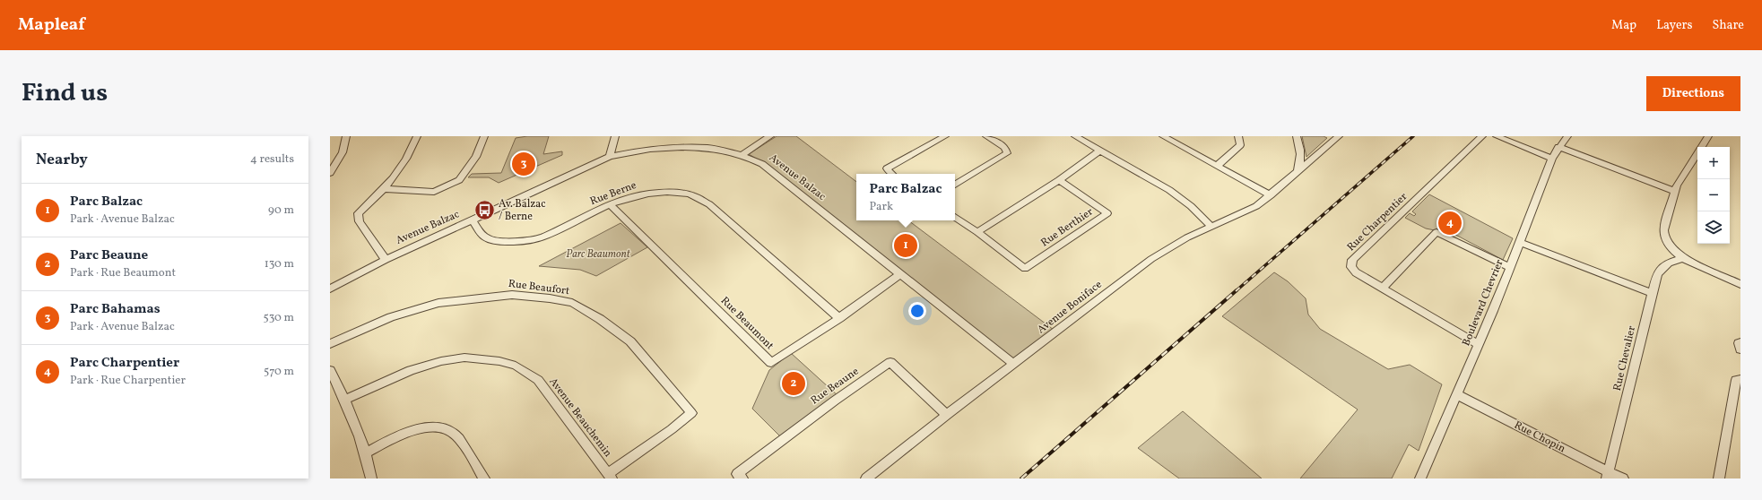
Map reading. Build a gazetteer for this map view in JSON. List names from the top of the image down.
{
  "streets": {
    "street": [
      "Avenue Balzac",
      "Rue Berne",
      "Rue Charpentier",
      "Rue Berthier",
      "Rue Beaufort",
      "Boulevard Chevrier",
      "Avenue Boniface",
      "Rue Beaumont",
      "Rue Chevalier",
      "Rue Beaune",
      "Avenue Beauchemin",
      "Rue Chopin"
    ]
  },
  "crossings": [
    ["Avenue Balzac", "Rue Berne"],
    ["Avenue Balzac", "Avenue Boniface"],
    ["Avenue Balzac", "Rue Beaumont"],
    ["Rue Berne", "Rue Beaumont"],
    ["Rue Charpentier", "Boulevard Chevrier"],
    ["Rue Beaufort", "Avenue Beauchemin"],
    ["Boulevard Chevrier", "Rue Chopin"],
    ["Avenue Boniface", "Rue Beaune"],
    ["Rue Chevalier", "Rue Chopin"]
  ],
  "parks": ["Parc Beaumont"],
  "places": {
    "bus stop": ["Av. Balzac / Berne"]
  },
  "page": {
    "header": "Mapleaf",
    "nav": ["Map", "Layers", "Share"],
    "title": "Find us",
    "buttons": "Directions",
    "heading": ["Nearby", "4 results"],
    "map_buttons": ["+", "−"],
    "pins": [
      "3",
      "4",
      "1",
      "2"
    ],
    "popup": ["Parc Balzac", "Park"],
    "list": [
      {
        "mark": "1",
        "name": "Parc Balzac",
        "note": "Park · Avenue Balzac",
        "value": "90 m"
      },
      {
        "mark": "2",
        "name": "Parc Beaune",
        "note": "Park · Rue Beaumont",
        "value": "130 m"
      },
      {
        "mark": "3",
        "name": "Parc Bahamas",
        "note": "Park · Avenue Balzac",
        "value": "530 m"
      },
      {
        "mark": "4",
        "name": "Parc Charpentier",
        "note": "Park · Rue Charpentier",
        "value": "570 m"
      }
    ]
  }
}
